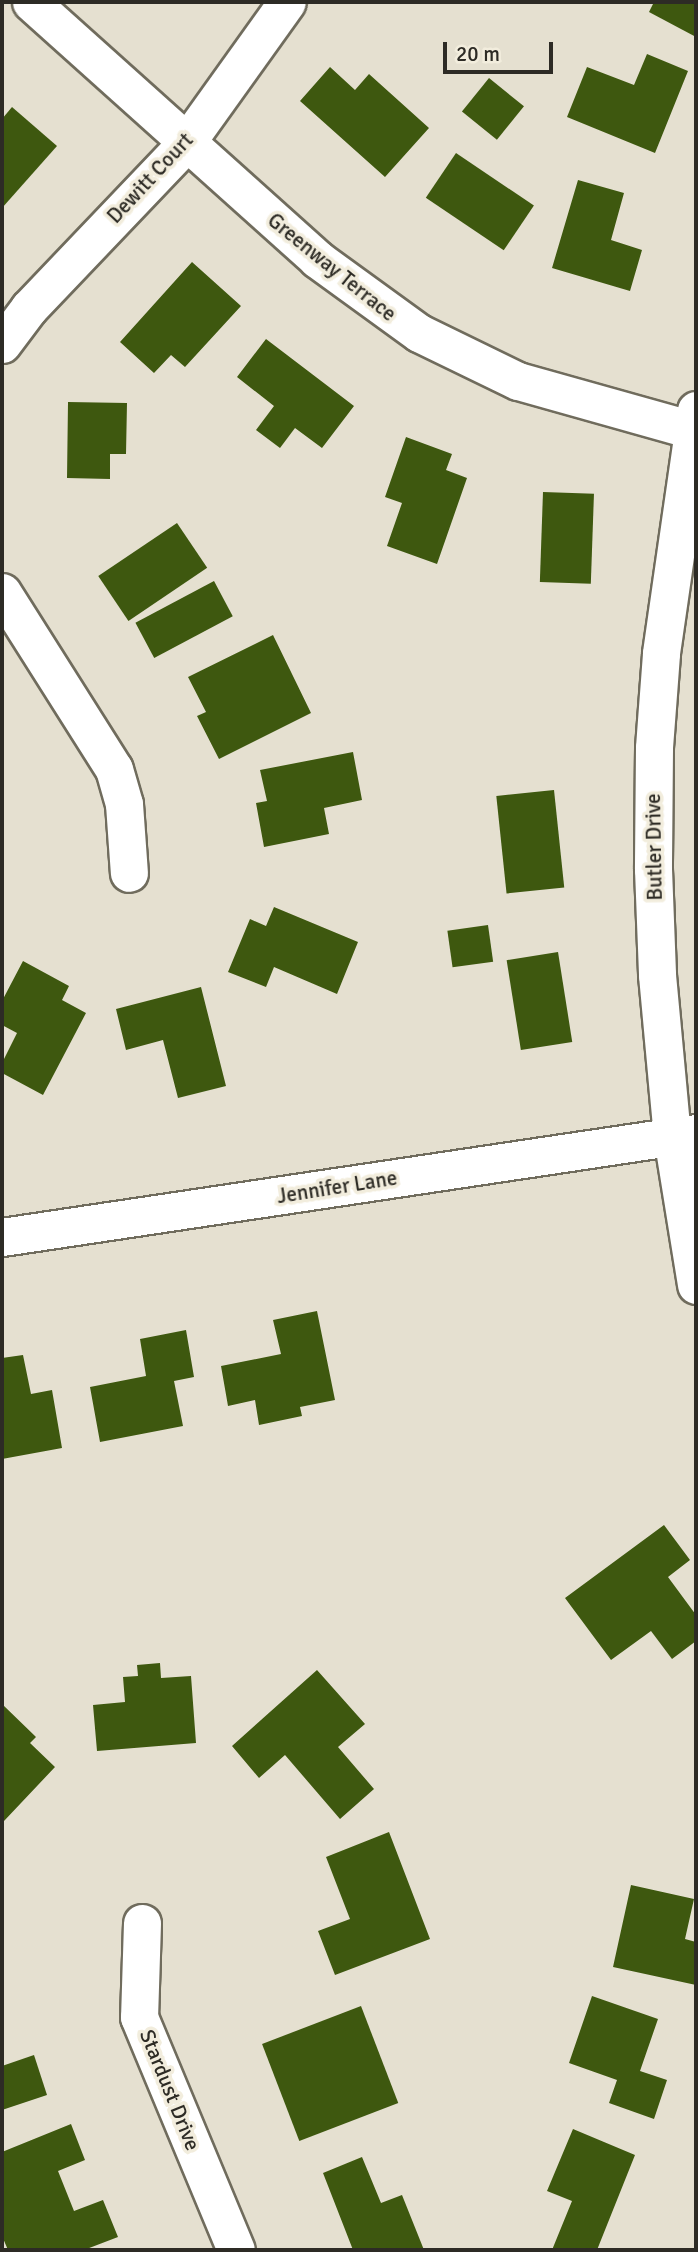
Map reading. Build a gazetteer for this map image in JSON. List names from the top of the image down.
{
  "streets": {
    "street": [
      "Dewitt Court",
      "Greenway Terrace",
      "Butler Drive",
      "Jennifer Lane",
      "Stardust Drive"
    ]
  },
  "crossings": [
    ["Dewitt Court", "Greenway Terrace"],
    ["Greenway Terrace", "Butler Drive"],
    ["Butler Drive", "Jennifer Lane"]
  ],
  "scale_bar": "20 m"
}
